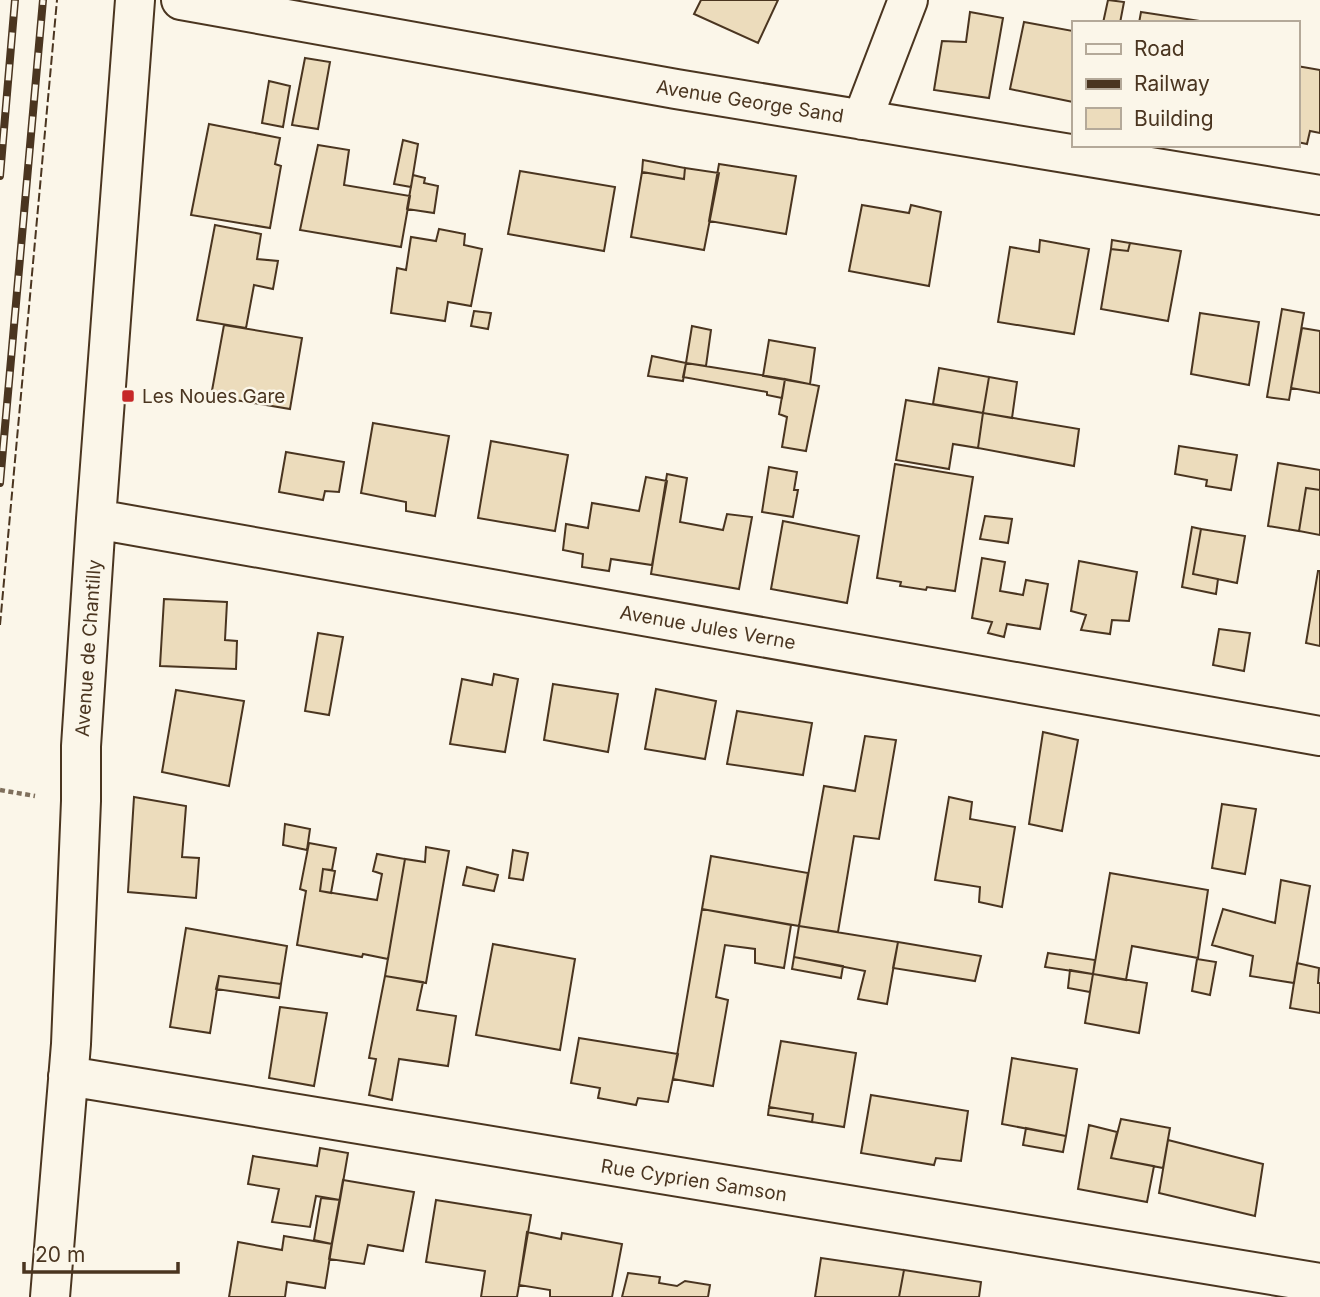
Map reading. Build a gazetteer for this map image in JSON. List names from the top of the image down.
{
  "streets": {
    "street": [
      "Avenue George Sand",
      "Avenue Jules Verne",
      "Avenue de Chantilly",
      "Rue Cyprien Samson"
    ]
  },
  "crossings": [
    ["Avenue Jules Verne", "Avenue de Chantilly"],
    ["Avenue de Chantilly", "Rue Cyprien Samson"]
  ],
  "places": {
    "transit": ["Les Noues Gare"]
  },
  "legend": ["Road", "Railway", "Building"],
  "scale_bar": "20 m"
}
